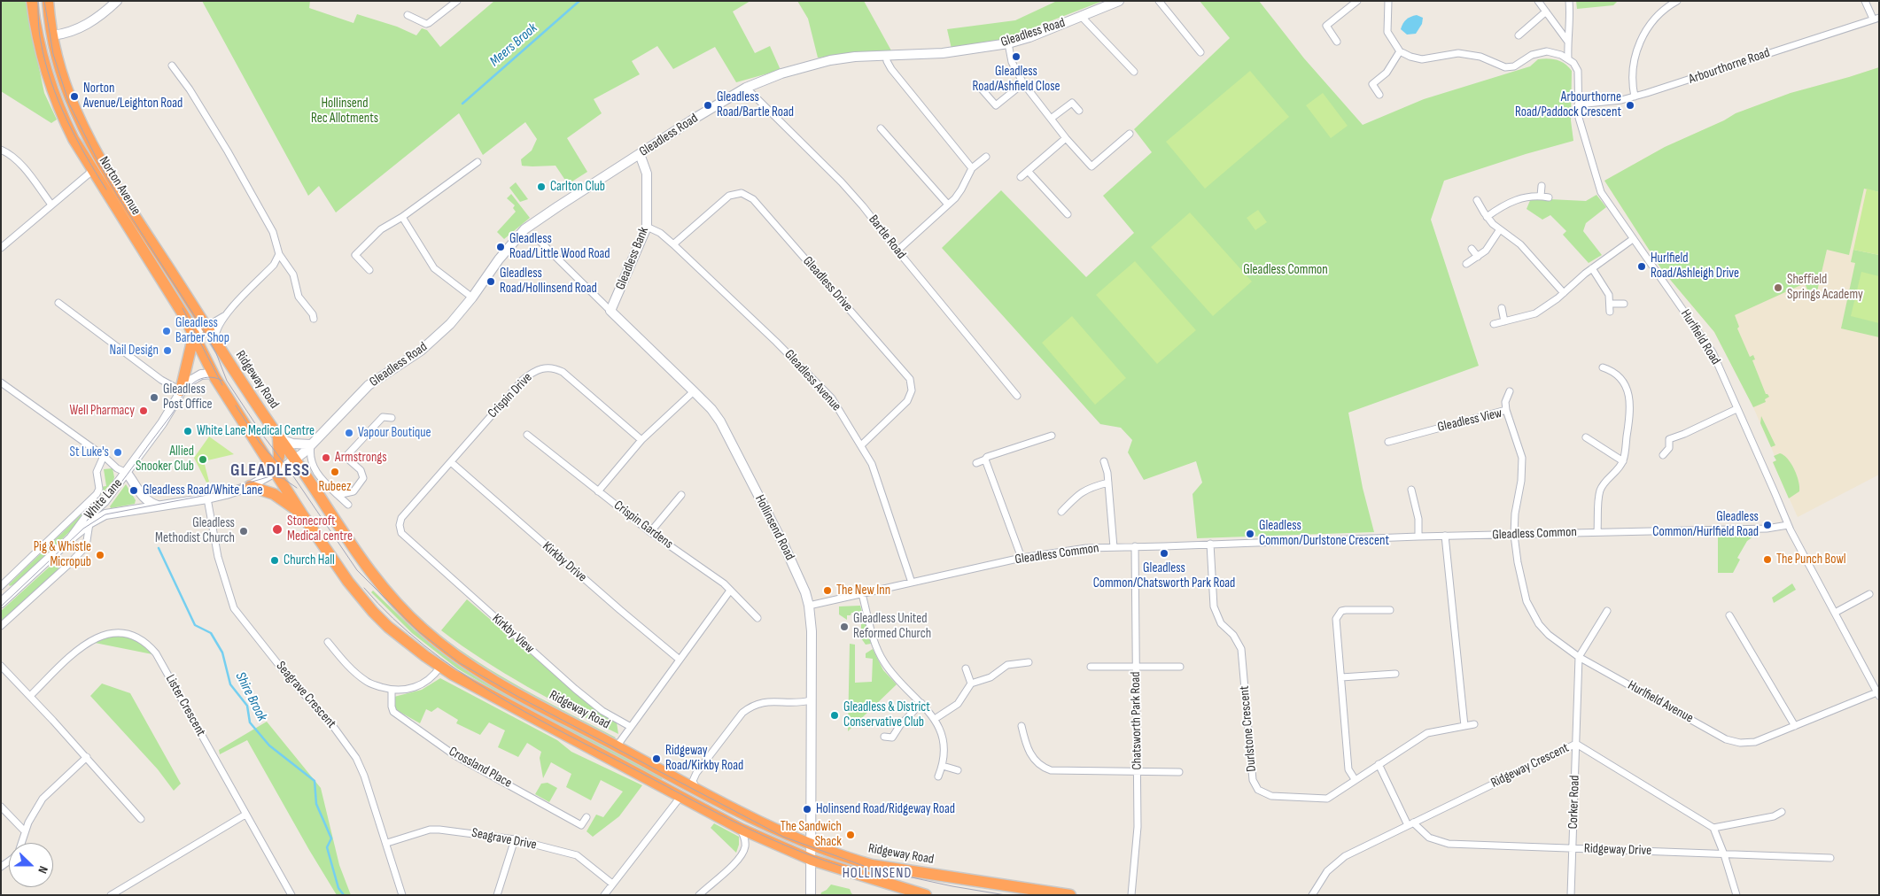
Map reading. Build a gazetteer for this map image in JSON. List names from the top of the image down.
{
  "streets": {
    "highway": ["Norton Avenue", "Ridgeway Road"],
    "main road": [
      "Gleadless Road",
      "Gleadless Bank",
      "White Lane",
      "Hollinsend Road"
    ],
    "street": [
      "Arbourthorne Road",
      "Bartle Road",
      "Gleadless Drive",
      "Hurlfield Road",
      "Gleadless Avenue",
      "Crispin Drive",
      "Gleadless View",
      "Crispin Gardens",
      "Gleadless Common",
      "Kirkby Drive",
      "Kirkby View",
      "Seagrave Crescent",
      "Hurlfield Avenue",
      "Lister Crescent",
      "Chatsworth Park Road",
      "Durlstone Crescent",
      "Ridgeway Crescent",
      "Crossland Place",
      "Corker Road",
      "Seagrave Drive",
      "Ridgeway Drive"
    ]
  },
  "crossings": [
    ["Gleadless Road", "Bartle Road"],
    ["Gleadless Road", "Gleadless Bank"],
    ["Gleadless Road", "Ridgeway Road"],
    ["Gleadless Road", "White Lane"],
    ["Gleadless Road", "Seagrave Crescent"],
    ["Arbourthorne Road", "Hurlfield Road"],
    ["Norton Avenue", "Ridgeway Road"],
    ["Norton Avenue", "White Lane"],
    ["Gleadless Bank", "Gleadless Avenue"],
    ["Gleadless Bank", "Hollinsend Road"],
    ["Gleadless Drive", "Gleadless Avenue"],
    ["Hurlfield Road", "Gleadless Common"],
    ["Hurlfield Road", "Hurlfield Avenue"],
    ["Ridgeway Road", "White Lane"],
    ["Ridgeway Road", "Hollinsend Road"],
    ["Gleadless Avenue", "Gleadless Common"],
    ["Crispin Drive", "Kirkby Drive"],
    ["Crispin Drive", "Kirkby View"],
    ["Gleadless View", "Gleadless Common"],
    ["Gleadless View", "Hurlfield Avenue"],
    ["Hollinsend Road", "Gleadless Common"],
    ["Gleadless Common", "Hurlfield Avenue"],
    ["Gleadless Common", "Chatsworth Park Road"],
    ["Gleadless Common", "Durlstone Crescent"],
    ["Seagrave Crescent", "Seagrave Drive"],
    ["Hurlfield Avenue", "Corker Road"],
    ["Durlstone Crescent", "Ridgeway Drive"],
    ["Ridgeway Crescent", "Corker Road"],
    ["Ridgeway Crescent", "Ridgeway Drive"],
    ["Corker Road", "Ridgeway Drive"]
  ],
  "districts": ["GLEADLESS", "HOLLINSEND"],
  "water": ["Meers Brook", "Shire Brook"],
  "parks": ["Hollinsend Rec Allotments", "Gleadless Common"],
  "places": [
    "Gleadless Road/Ashfield Close",
    "Norton Avenue/Leighton Road",
    "Gleadless Road/Bartle Road",
    "Arbourthorne Road/Paddock Crescent",
    "Carlton Club",
    "Gleadless Road/Little Wood Road",
    "Hurlfield Road/Ashleigh Drive",
    "Gleadless Road/Hollinsend Road",
    "Sheffield Springs Academy",
    "Gleadless Barber Shop",
    "Nail Design",
    "Gleadless Post Office",
    "Well Pharmacy",
    "White Lane Medical Centre",
    "Vapour Boutique",
    "St Luke's",
    "Armstrongs",
    "Allied Snooker Club",
    "Rubeez",
    "Gleadless Road/White Lane",
    "Gleadless Common/Hurlfield Road",
    "Stonecroft Medical centre",
    "Gleadless Methodist Church",
    "Gleadless Common/Durlstone Crescent",
    "Gleadless Common/Chatsworth Park Road",
    "Pig & Whistle Micropub",
    "The Punch Bowl",
    "Church Hall",
    "The New Inn",
    "Gleadless United Reformed Church",
    "Gleadless & District Conservative Club",
    "Ridgeway Road/Kirkby Road",
    "Holinsend Road/Ridgeway Road",
    "The Sandwich Shack"
  ],
  "north": "right"
}
